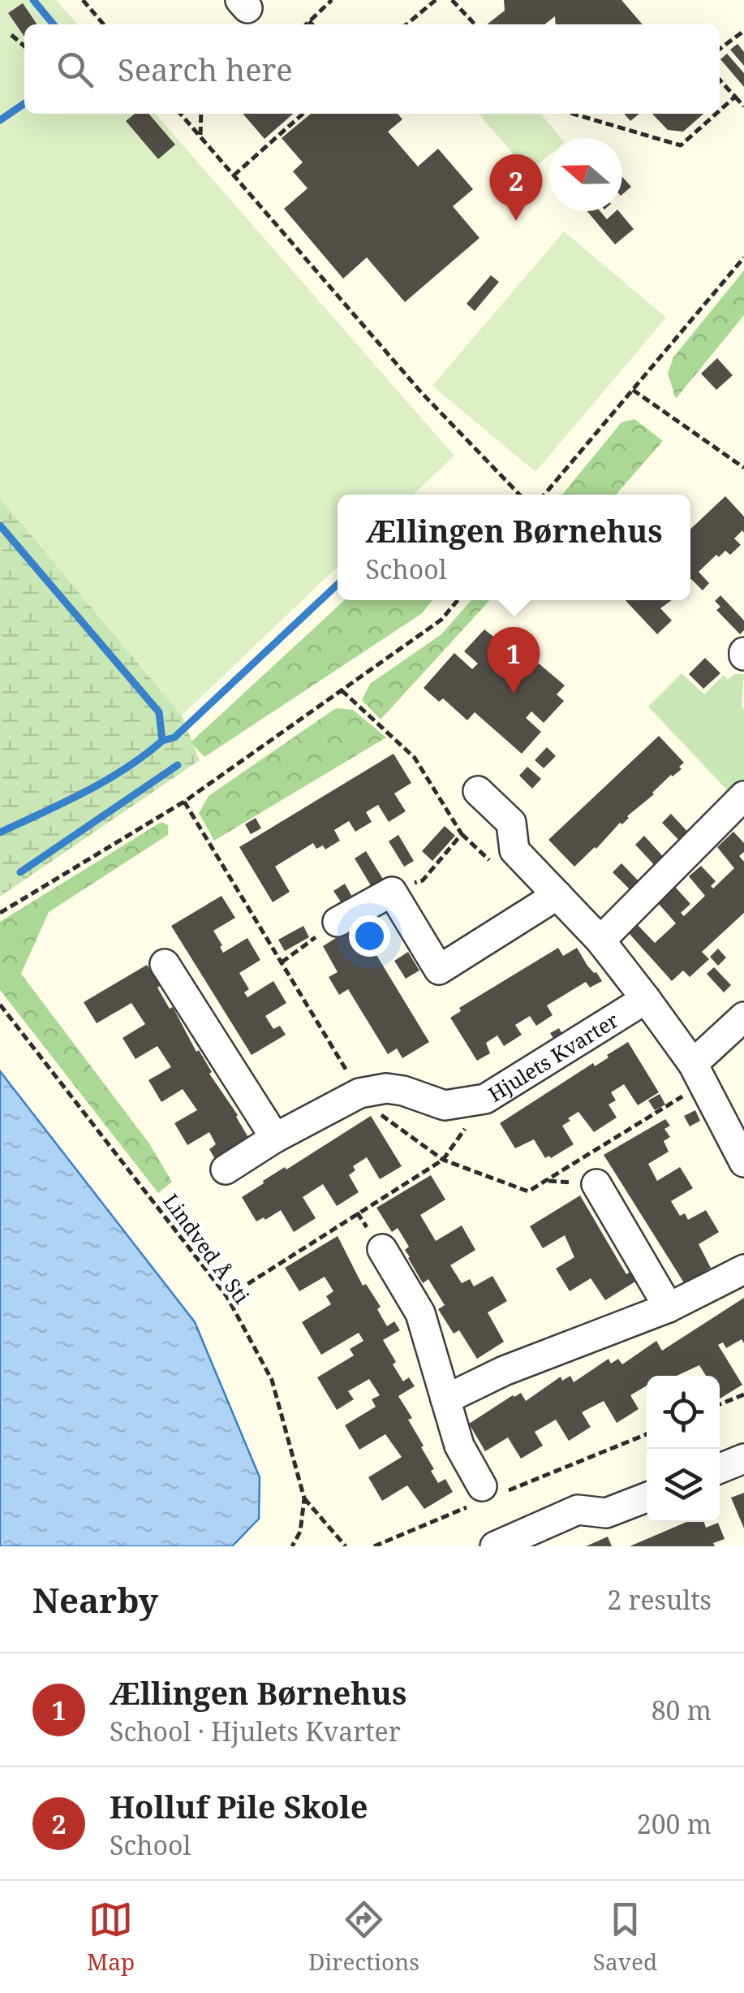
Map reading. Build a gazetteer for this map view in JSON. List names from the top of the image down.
{
  "streets": {
    "street": ["Hjulets Kvarter"],
    "path": ["Lindved Å Sti"]
  },
  "north": "left",
  "page": {
    "search": "Search here",
    "pins": ["2", "1"],
    "popup": ["Ællingen Børnehus", "School"],
    "heading": ["Nearby", "2 results"],
    "list": [
      {
        "mark": "1",
        "name": "Ællingen Børnehus",
        "note": "School · Hjulets Kvarter",
        "value": "80 m"
      },
      {
        "mark": "2",
        "name": "Holluf Pile Skole",
        "note": "School",
        "value": "200 m"
      }
    ],
    "nav": ["Map", "Directions", "Saved"]
  }
}
